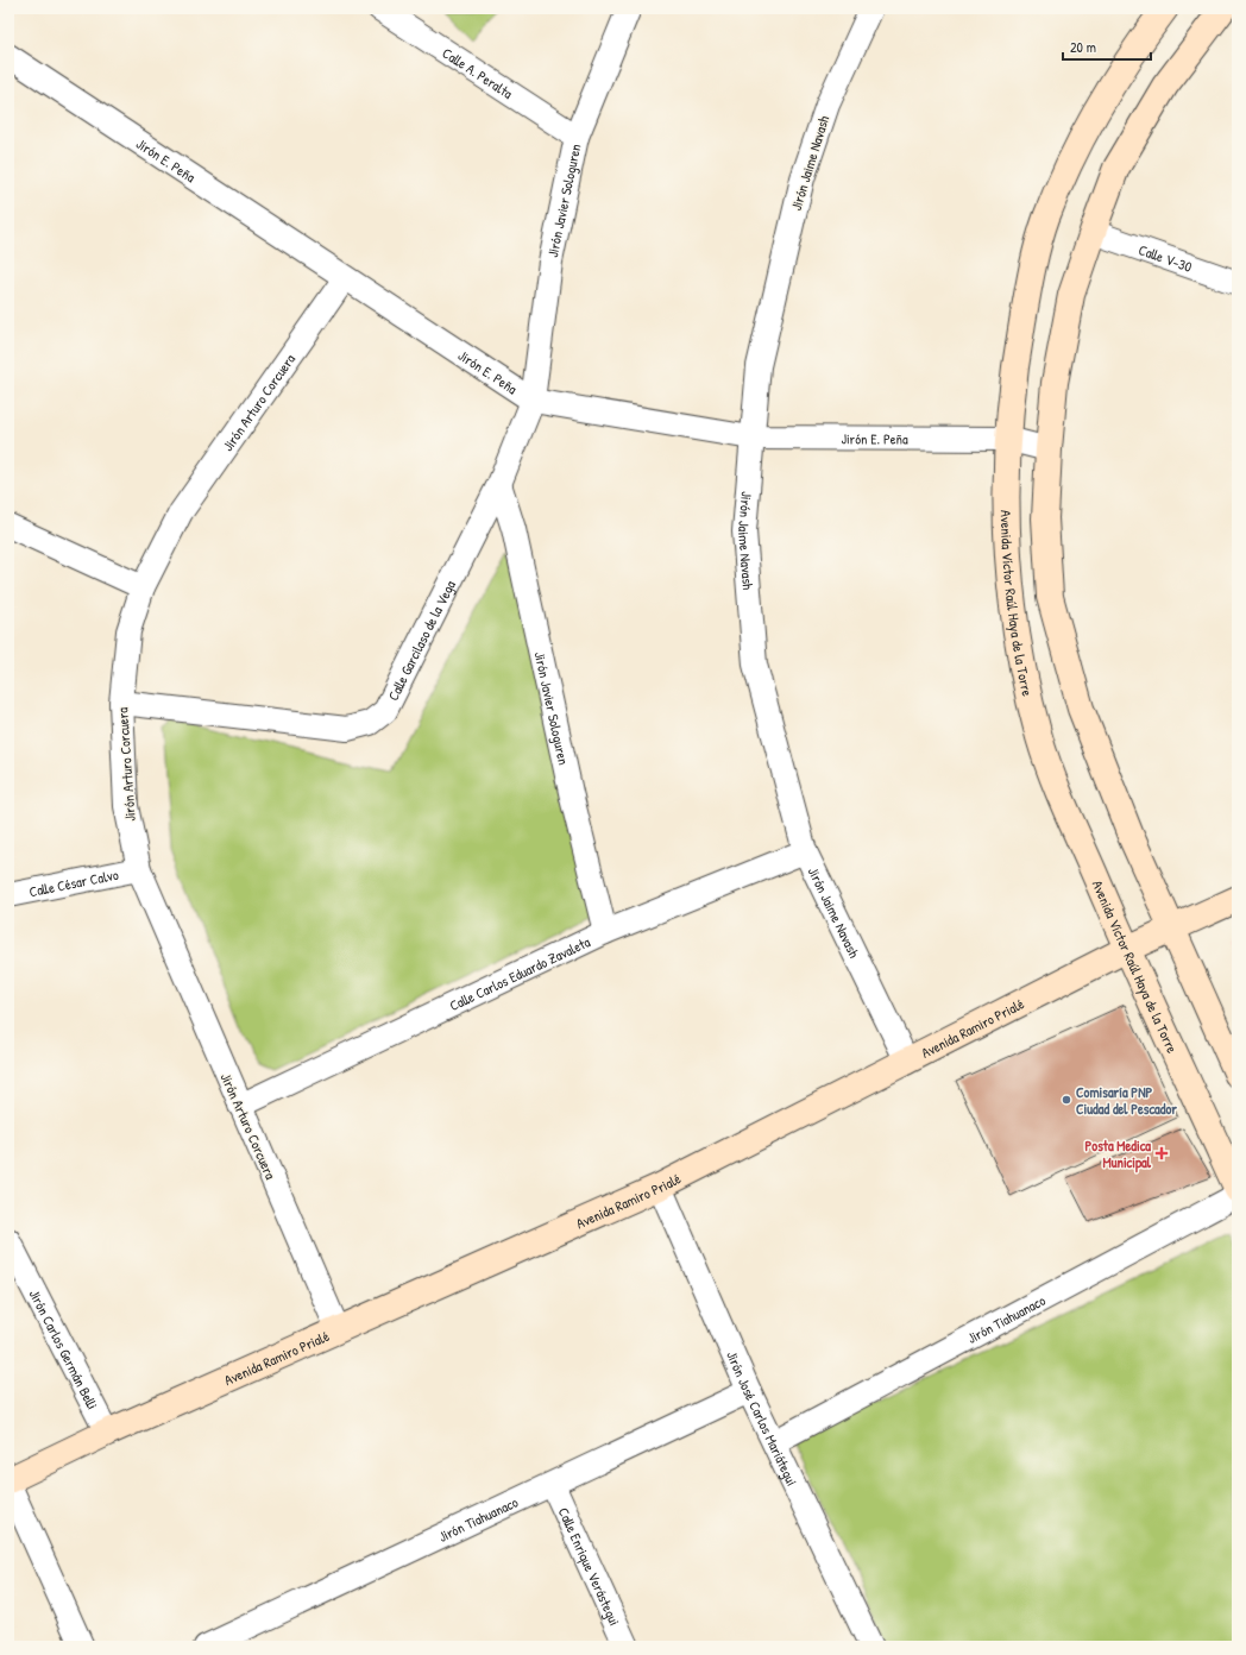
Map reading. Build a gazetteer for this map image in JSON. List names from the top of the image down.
{
  "streets": {
    "main road": ["Avenida Víctor Raúl Haya de la Torre", "Avenida Ramiro Prialé"],
    "street": [
      "Calle A. Peralta",
      "Jirón E. Peña",
      "Jirón Jaime Navash",
      "Jirón Javier Sologuren",
      "Calle V-30",
      "Jirón Arturo Corcuera",
      "Calle Garcilaso de la Vega",
      "Calle César Calvo",
      "Calle Carlos Eduardo Zavaleta",
      "Jirón Tiahuanaco",
      "Jirón Carlos Germán Belli",
      "Jirón José Carlos Mariátegui",
      "Calle Enrique Verástegui"
    ]
  },
  "crossings": [
    ["Calle A. Peralta", "Jirón Javier Sologuren"],
    ["Jirón E. Peña", "Jirón Jaime Navash"],
    ["Jirón E. Peña", "Jirón Javier Sologuren"],
    ["Jirón E. Peña", "Jirón Arturo Corcuera"],
    ["Jirón E. Peña", "Avenida Víctor Raúl Haya de la Torre"],
    ["Jirón E. Peña", "Calle Garcilaso de la Vega"],
    ["Jirón Jaime Navash", "Calle Carlos Eduardo Zavaleta"],
    ["Jirón Jaime Navash", "Avenida Ramiro Prialé"],
    ["Jirón Javier Sologuren", "Calle Garcilaso de la Vega"],
    ["Jirón Javier Sologuren", "Calle Carlos Eduardo Zavaleta"],
    ["Jirón Arturo Corcuera", "Calle Garcilaso de la Vega"],
    ["Jirón Arturo Corcuera", "Calle César Calvo"],
    ["Jirón Arturo Corcuera", "Calle Carlos Eduardo Zavaleta"],
    ["Jirón Arturo Corcuera", "Avenida Ramiro Prialé"],
    ["Avenida Víctor Raúl Haya de la Torre", "Avenida Ramiro Prialé"],
    ["Avenida Ramiro Prialé", "Jirón Carlos Germán Belli"],
    ["Avenida Ramiro Prialé", "Jirón José Carlos Mariátegui"],
    ["Jirón Tiahuanaco", "Jirón José Carlos Mariátegui"],
    ["Jirón Tiahuanaco", "Calle Enrique Verástegui"]
  ],
  "places": {
    "other": ["Comisaría PNP Ciudad del Pescador"],
    "health": ["Posta Medica Municipal"]
  },
  "scale_bar": "20 m"
}
